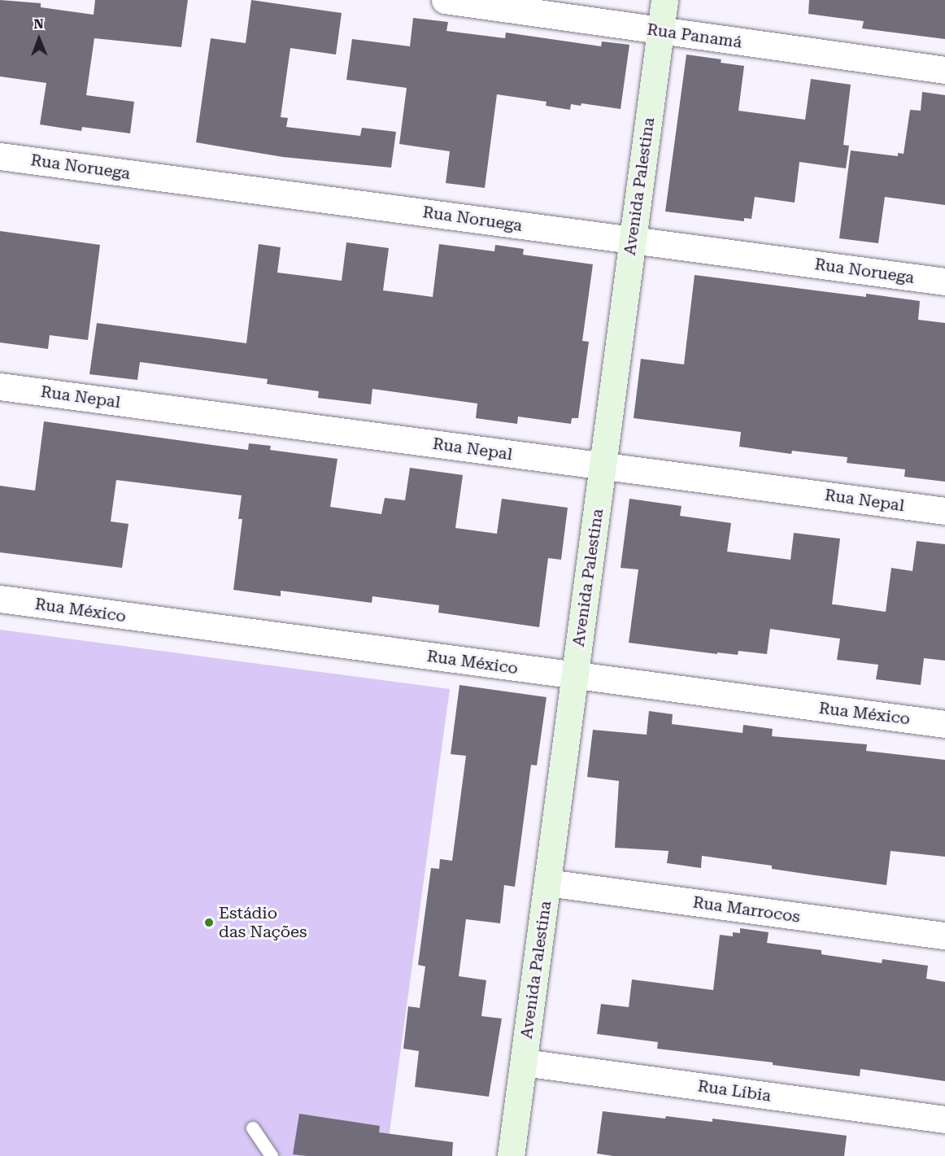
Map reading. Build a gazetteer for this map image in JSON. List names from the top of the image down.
{
  "streets": {
    "street": [
      "Rua Panamá",
      "Rua Noruega",
      "Avenida Palestina",
      "Rua Nepal",
      "Rua México",
      "Rua Marrocos",
      "Rua Líbia"
    ]
  },
  "crossings": [
    ["Rua Panamá", "Avenida Palestina"],
    ["Rua Noruega", "Avenida Palestina"],
    ["Avenida Palestina", "Rua Nepal"],
    ["Avenida Palestina", "Rua México"],
    ["Avenida Palestina", "Rua Marrocos"],
    ["Avenida Palestina", "Rua Líbia"]
  ],
  "places": ["Estádio das Nações"],
  "north": "top"
}
